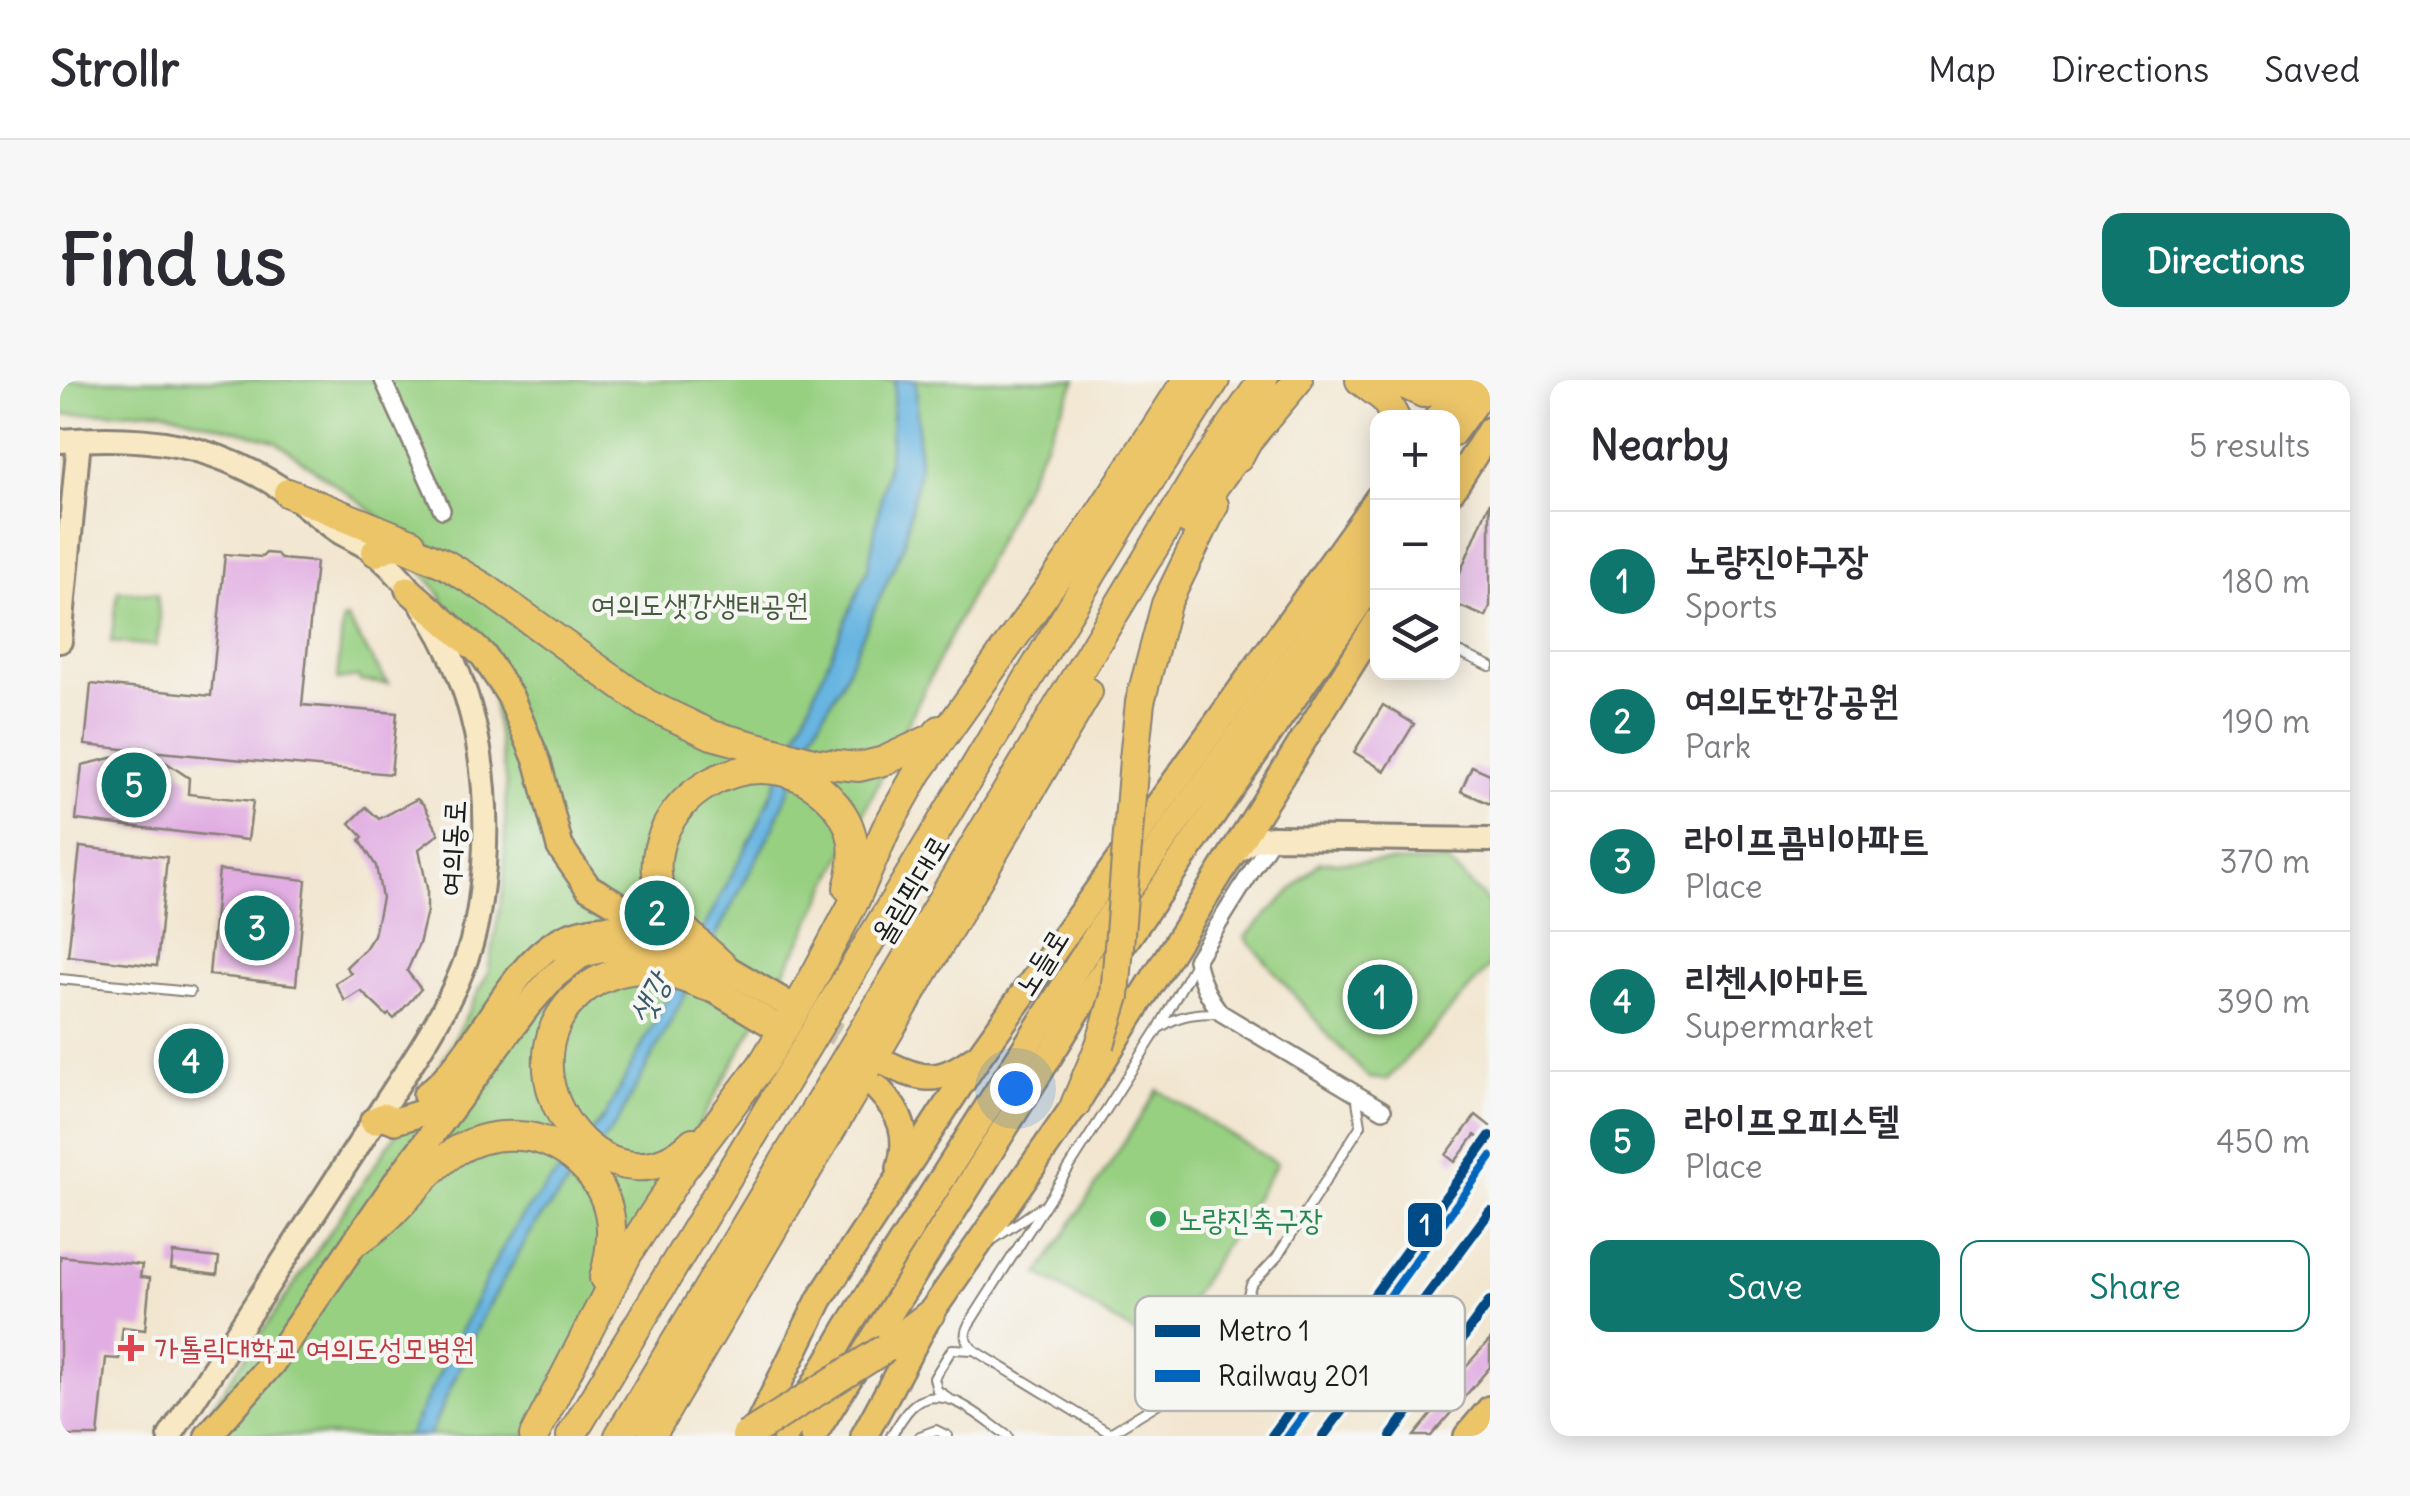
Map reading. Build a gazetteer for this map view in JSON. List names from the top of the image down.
{
  "streets": {
    "highway": ["올림픽대로"],
    "main road": ["여의동로", "노들로"]
  },
  "water": ["샛강"],
  "parks": ["여의도샛강생태공원"],
  "places": {
    "other": ["노량진축구장"],
    "health": ["가톨릭대학교 여의도성모병원"]
  },
  "lines": ["metro line 1", "rail line 201"],
  "legend": ["Metro 1", "Railway 201"],
  "page": {
    "header": "Strollr",
    "nav": ["Map", "Directions", "Saved"],
    "buttons": [
      "Directions",
      ["Save", "Share"]
    ],
    "title": "Find us",
    "heading": ["Nearby", "5 results"],
    "map_buttons": ["+", "−"],
    "list": [
      {
        "mark": "1",
        "name": "노량진야구장",
        "note": "Sports",
        "value": "180 m"
      },
      {
        "mark": "2",
        "name": "여의도한강공원",
        "note": "Park",
        "value": "190 m"
      },
      {
        "mark": "3",
        "name": "라이프콤비아파트",
        "note": "Place",
        "value": "370 m"
      },
      {
        "mark": "4",
        "name": "리첸시아마트",
        "note": "Supermarket",
        "value": "390 m"
      },
      {
        "mark": "5",
        "name": "라이프오피스텔",
        "note": "Place",
        "value": "450 m"
      }
    ],
    "pins": [
      "5",
      "2",
      "3",
      "1",
      "4"
    ]
  }
}
